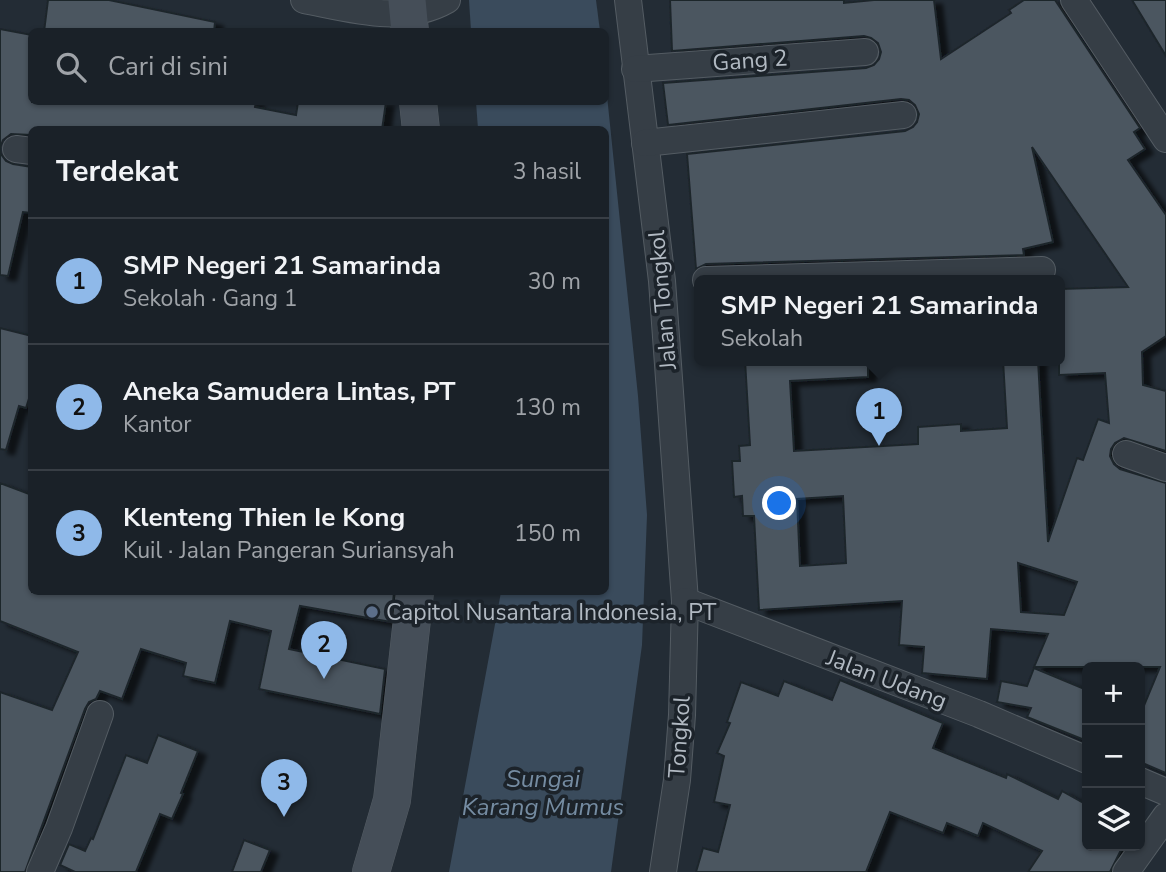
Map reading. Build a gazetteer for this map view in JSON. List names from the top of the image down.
{
  "streets": {
    "street": [
      "Gang 2",
      "Jalan Tongkol",
      "Jalan Udang",
      "Tongkol"
    ]
  },
  "crossings": [
    ["Gang 2", "Jalan Tongkol"],
    ["Jalan Tongkol", "Jalan Udang"],
    ["Jalan Tongkol", "Tongkol"],
    ["Jalan Udang", "Tongkol"]
  ],
  "water": ["Sungai Karang Mumus"],
  "places": ["Capitol Nusantara Indonesia, PT"],
  "page": {
    "search": "Cari di sini",
    "heading": ["Terdekat", "3 hasil"],
    "list": [
      {
        "mark": "1",
        "name": "SMP Negeri 21 Samarinda",
        "note": "Sekolah · Gang 1",
        "value": "30 m"
      },
      {
        "mark": "2",
        "name": "Aneka Samudera Lintas, PT",
        "note": "Kantor",
        "value": "130 m"
      },
      {
        "mark": "3",
        "name": "Klenteng Thien Ie Kong",
        "note": "Kuil · Jalan Pangeran Suriansyah",
        "value": "150 m"
      }
    ],
    "popup": ["SMP Negeri 21 Samarinda", "Sekolah"],
    "pins": ["1", "2", "3"],
    "map_buttons": ["+", "−"]
  }
}
